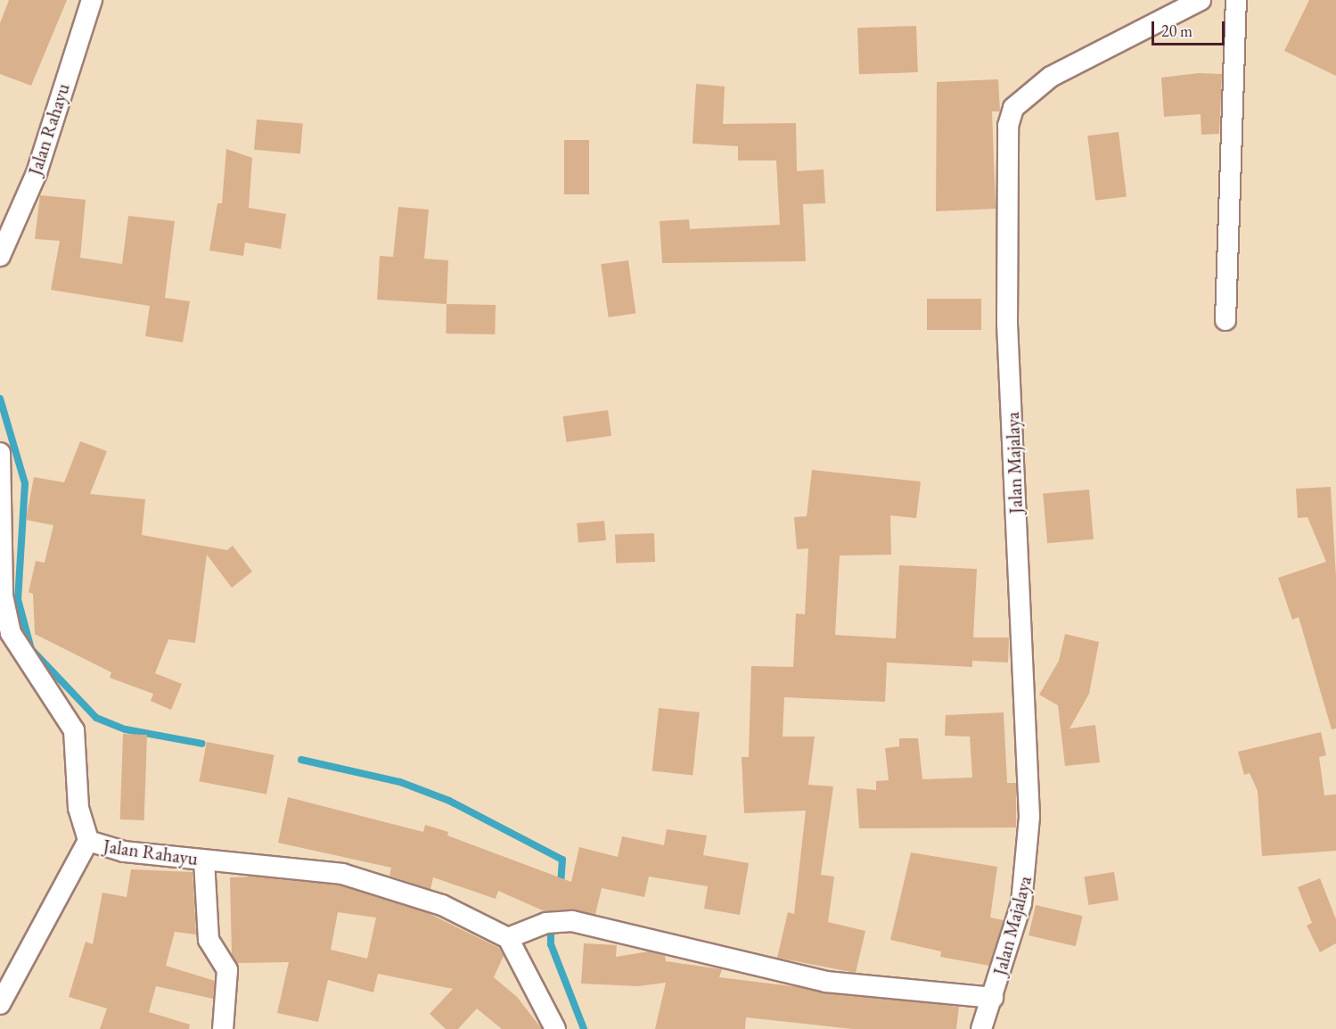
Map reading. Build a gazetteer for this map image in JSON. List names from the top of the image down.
{
  "streets": {
    "street": ["Jalan Rahayu", "Jalan Majalaya"]
  },
  "scale_bar": "20 m"
}
